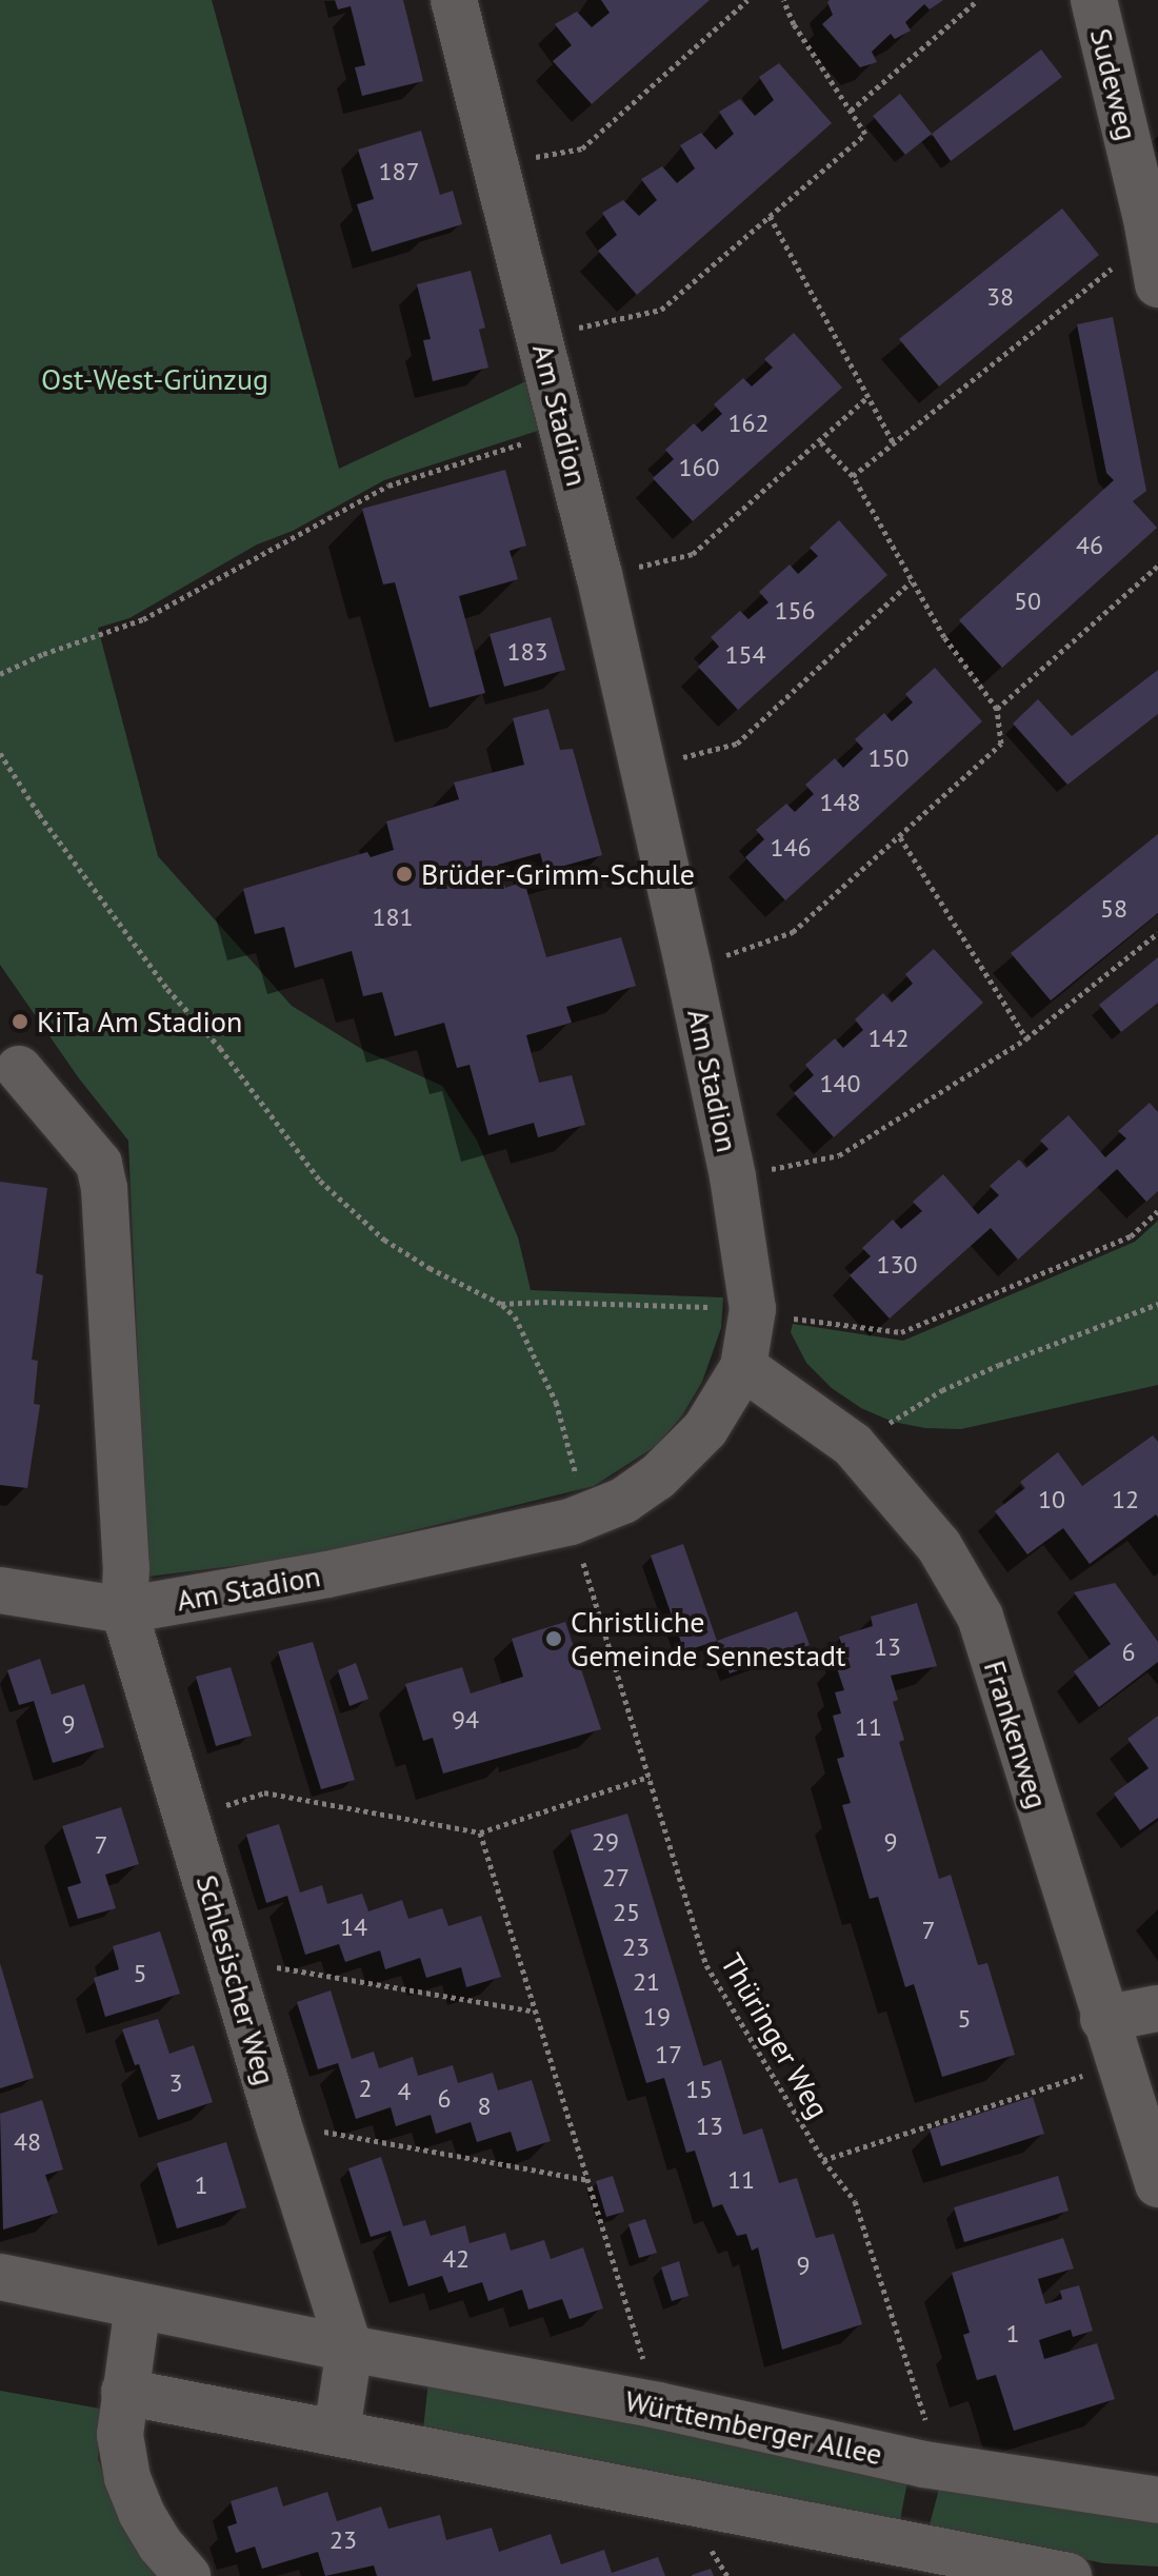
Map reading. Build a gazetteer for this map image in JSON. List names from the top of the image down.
{
  "streets": {
    "street": [
      "Sudeweg",
      "Am Stadion",
      "Frankenweg",
      "Schlesischer Weg",
      "Württemberger Allee"
    ],
    "path": ["Thüringer Weg"]
  },
  "crossings": [
    ["Am Stadion", "Frankenweg"],
    ["Am Stadion", "Schlesischer Weg"],
    ["Am Stadion", "Thüringer Weg"],
    ["Schlesischer Weg", "Württemberger Allee"],
    ["Thüringer Weg", "Württemberger Allee"]
  ],
  "parks": ["Ost-West-Grünzug"],
  "places": ["Brüder-Grimm-Schule", "KiTa Am Stadion", "Christliche Gemeinde Sennestadt"],
  "house_numbers": [
    "187",
    "38",
    "162",
    "160",
    "46",
    "50",
    "156",
    "183",
    "154",
    "150",
    "148",
    "146",
    "58",
    "181",
    "142",
    "140",
    "130",
    "10",
    "12",
    "13",
    "6",
    "94",
    "9",
    "11",
    "29",
    "9",
    "7",
    "27",
    "25",
    "14",
    "7",
    "23",
    "5",
    "21",
    "19",
    "5",
    "17",
    "3",
    "2",
    "15",
    "4",
    "6",
    "8",
    "13",
    "48",
    "11",
    "1",
    "42",
    "9",
    "1",
    "23"
  ]
}
